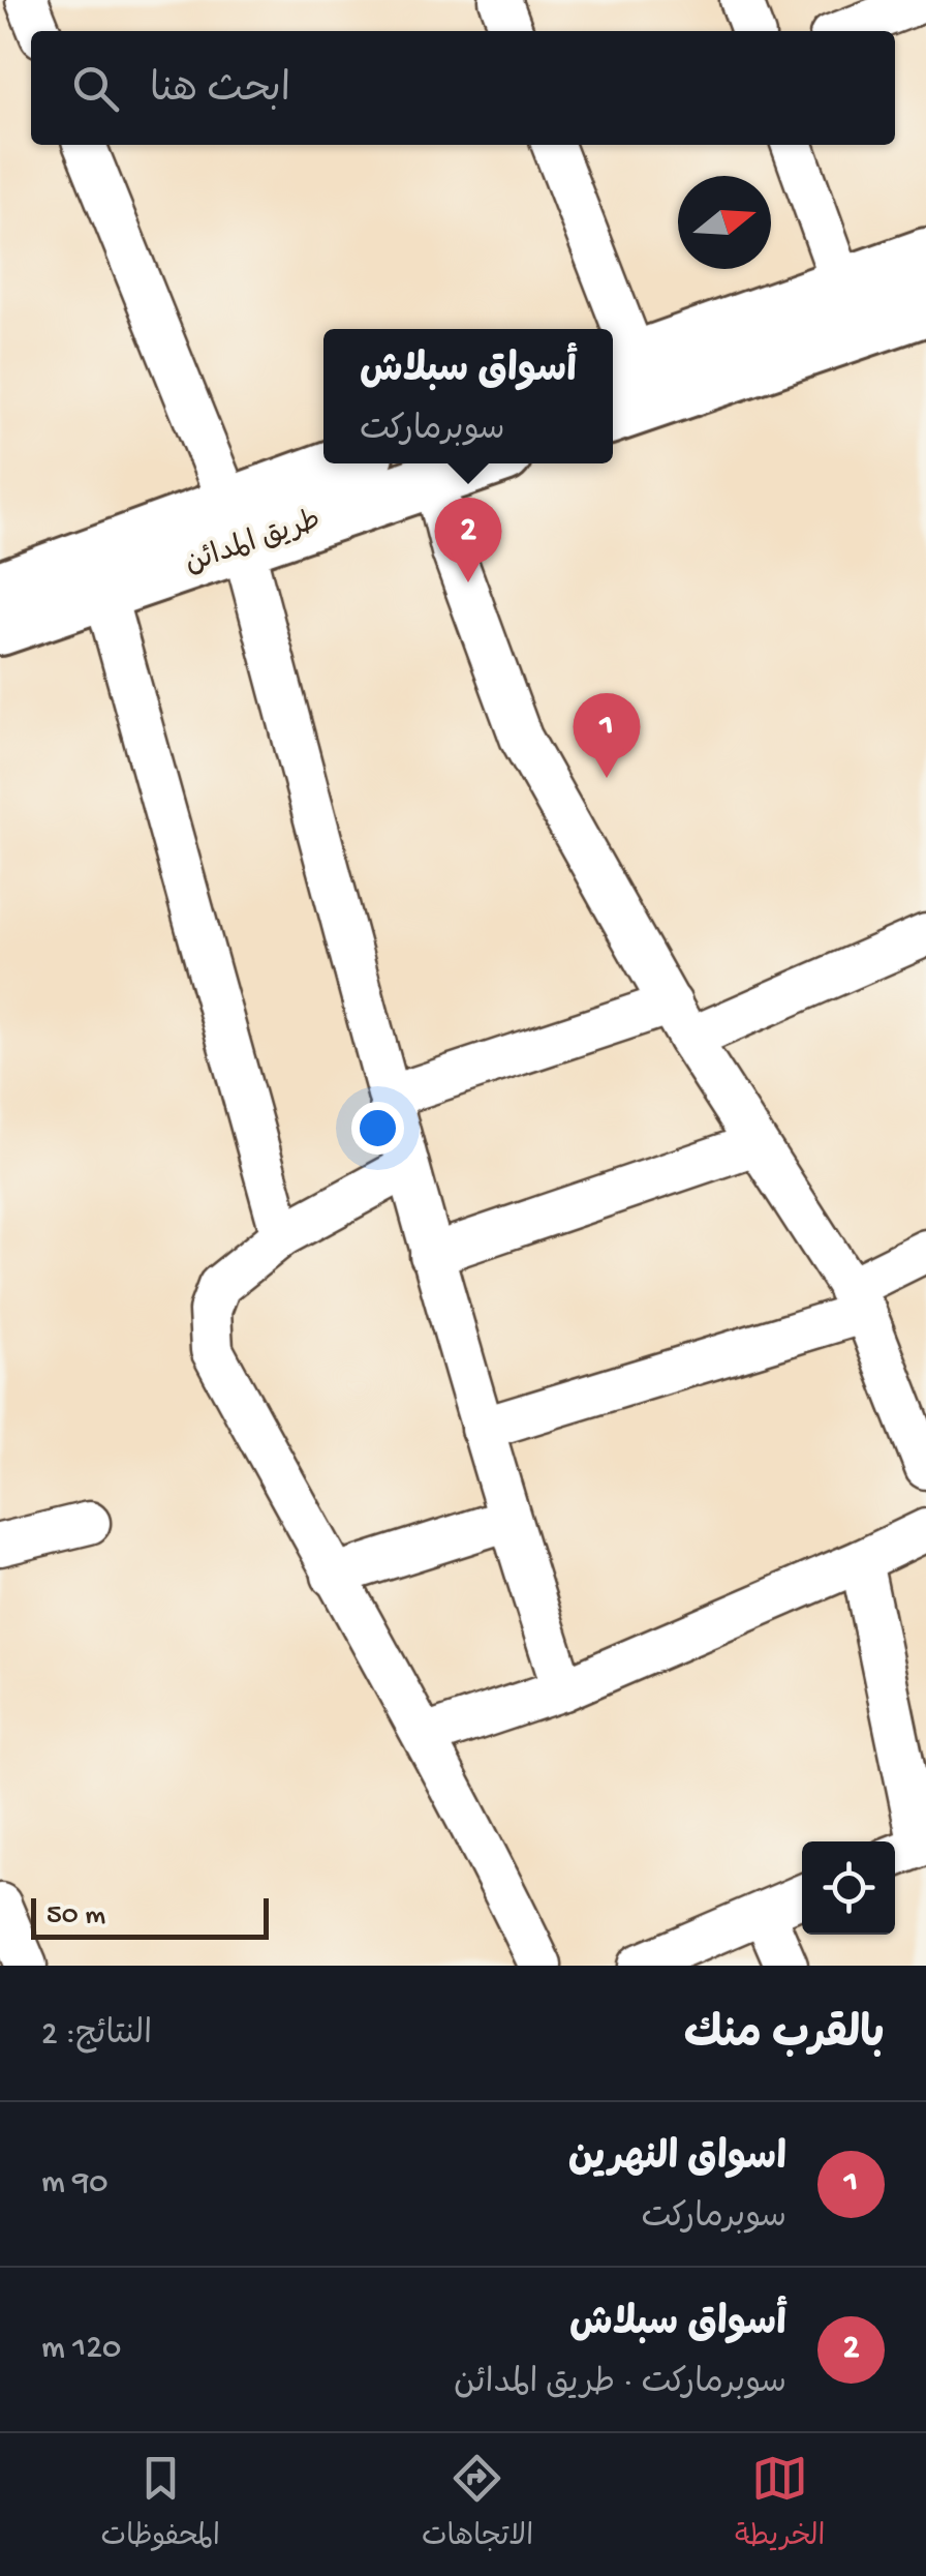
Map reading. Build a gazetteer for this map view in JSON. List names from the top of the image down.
{
  "streets": {
    "main road": ["طريق المدائن"]
  },
  "scale_bar": "50 m",
  "north": "right",
  "page": {
    "search": "ابحث هنا",
    "popup": ["أسواق سبلاش", "سوبرماركت"],
    "pins": ["2", "1"],
    "scale": "50 m",
    "heading": ["بالقرب منك", "النتائج: 2"],
    "list": [
      {
        "mark": "1",
        "name": "اسواق النهرين",
        "note": "سوبرماركت",
        "value": "90 m"
      },
      {
        "mark": "2",
        "name": "أسواق سبلاش",
        "note": "سوبرماركت · طريق المدائن",
        "value": "120 m"
      }
    ],
    "nav": ["الخريطة", "الاتجاهات", "المحفوظات"]
  }
}
